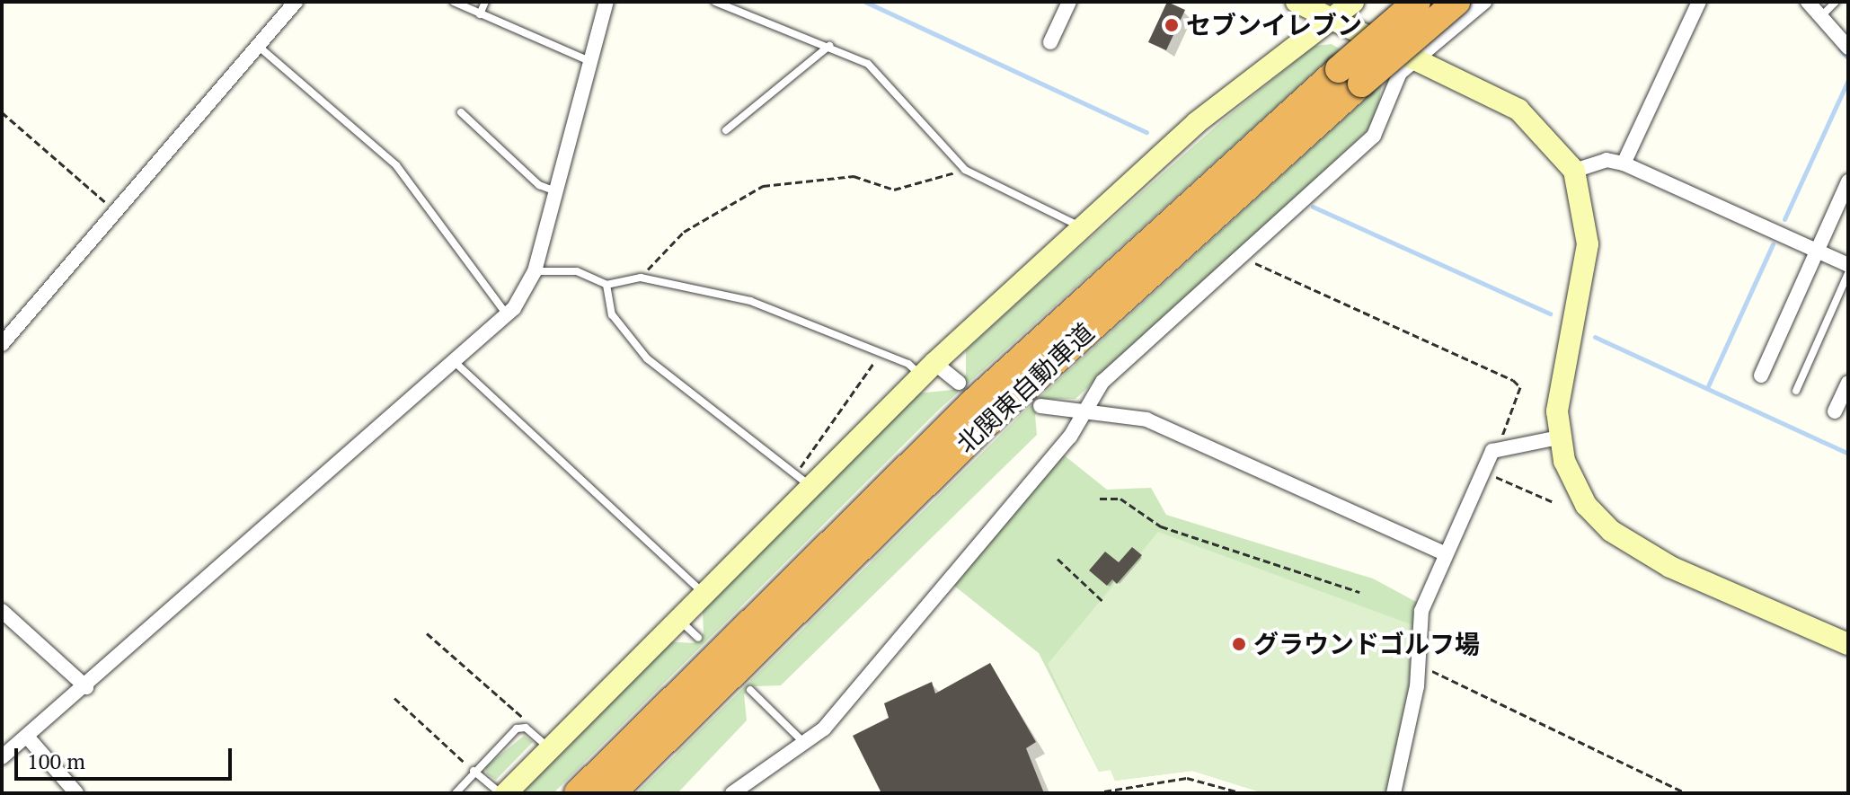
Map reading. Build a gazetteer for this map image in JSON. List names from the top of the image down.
{
  "streets": {
    "highway": ["北関東自動車道"]
  },
  "places": ["セブンイレブン", "グラウンドゴルフ場"],
  "scale_bar": "100 m"
}
